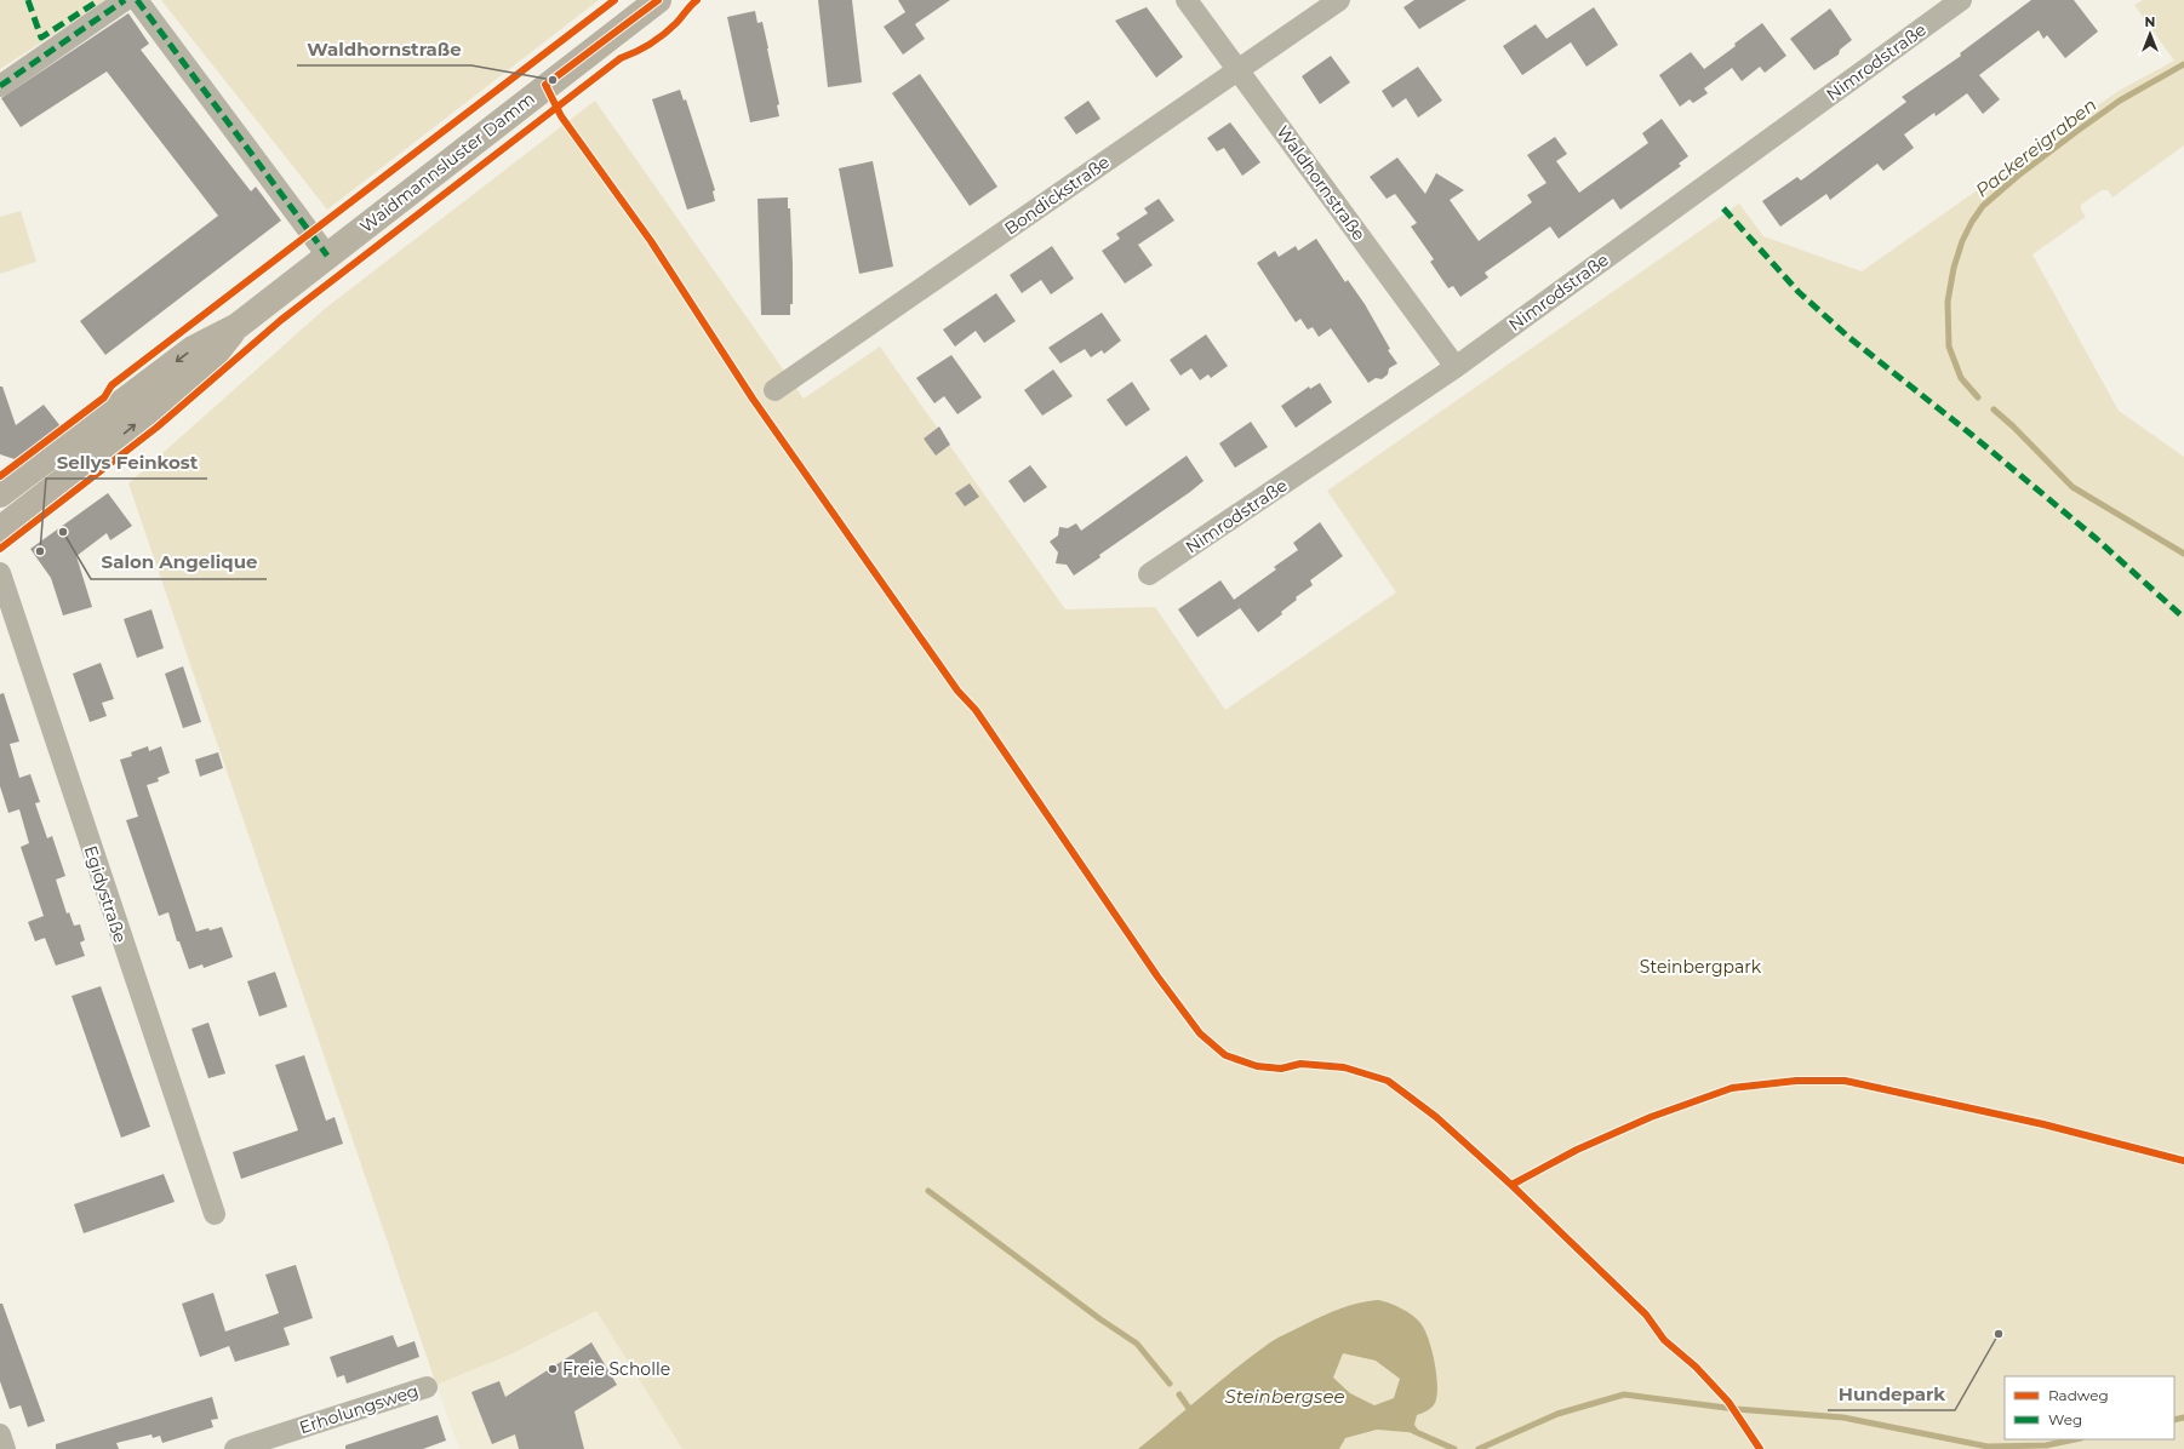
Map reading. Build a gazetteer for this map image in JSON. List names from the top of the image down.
{
  "streets": {
    "main road": ["Waidmannsluster Damm"],
    "street": [
      "Nimrodstraße",
      "Waldhornstraße",
      "Bondickstraße",
      "Egidystraße",
      "Erholungsweg"
    ]
  },
  "crossings": [
    ["Nimrodstraße", "Waldhornstraße"],
    ["Waldhornstraße", "Bondickstraße"]
  ],
  "water": ["Packereigraben", "Steinbergsee"],
  "parks": ["Steinbergpark"],
  "places": [
    "Waldhornstraße",
    "Salon Angelique",
    "Sellys Feinkost",
    "Hundepark",
    "Freie Scholle"
  ],
  "legend": ["Radweg", "Weg"],
  "north": "top"
}
